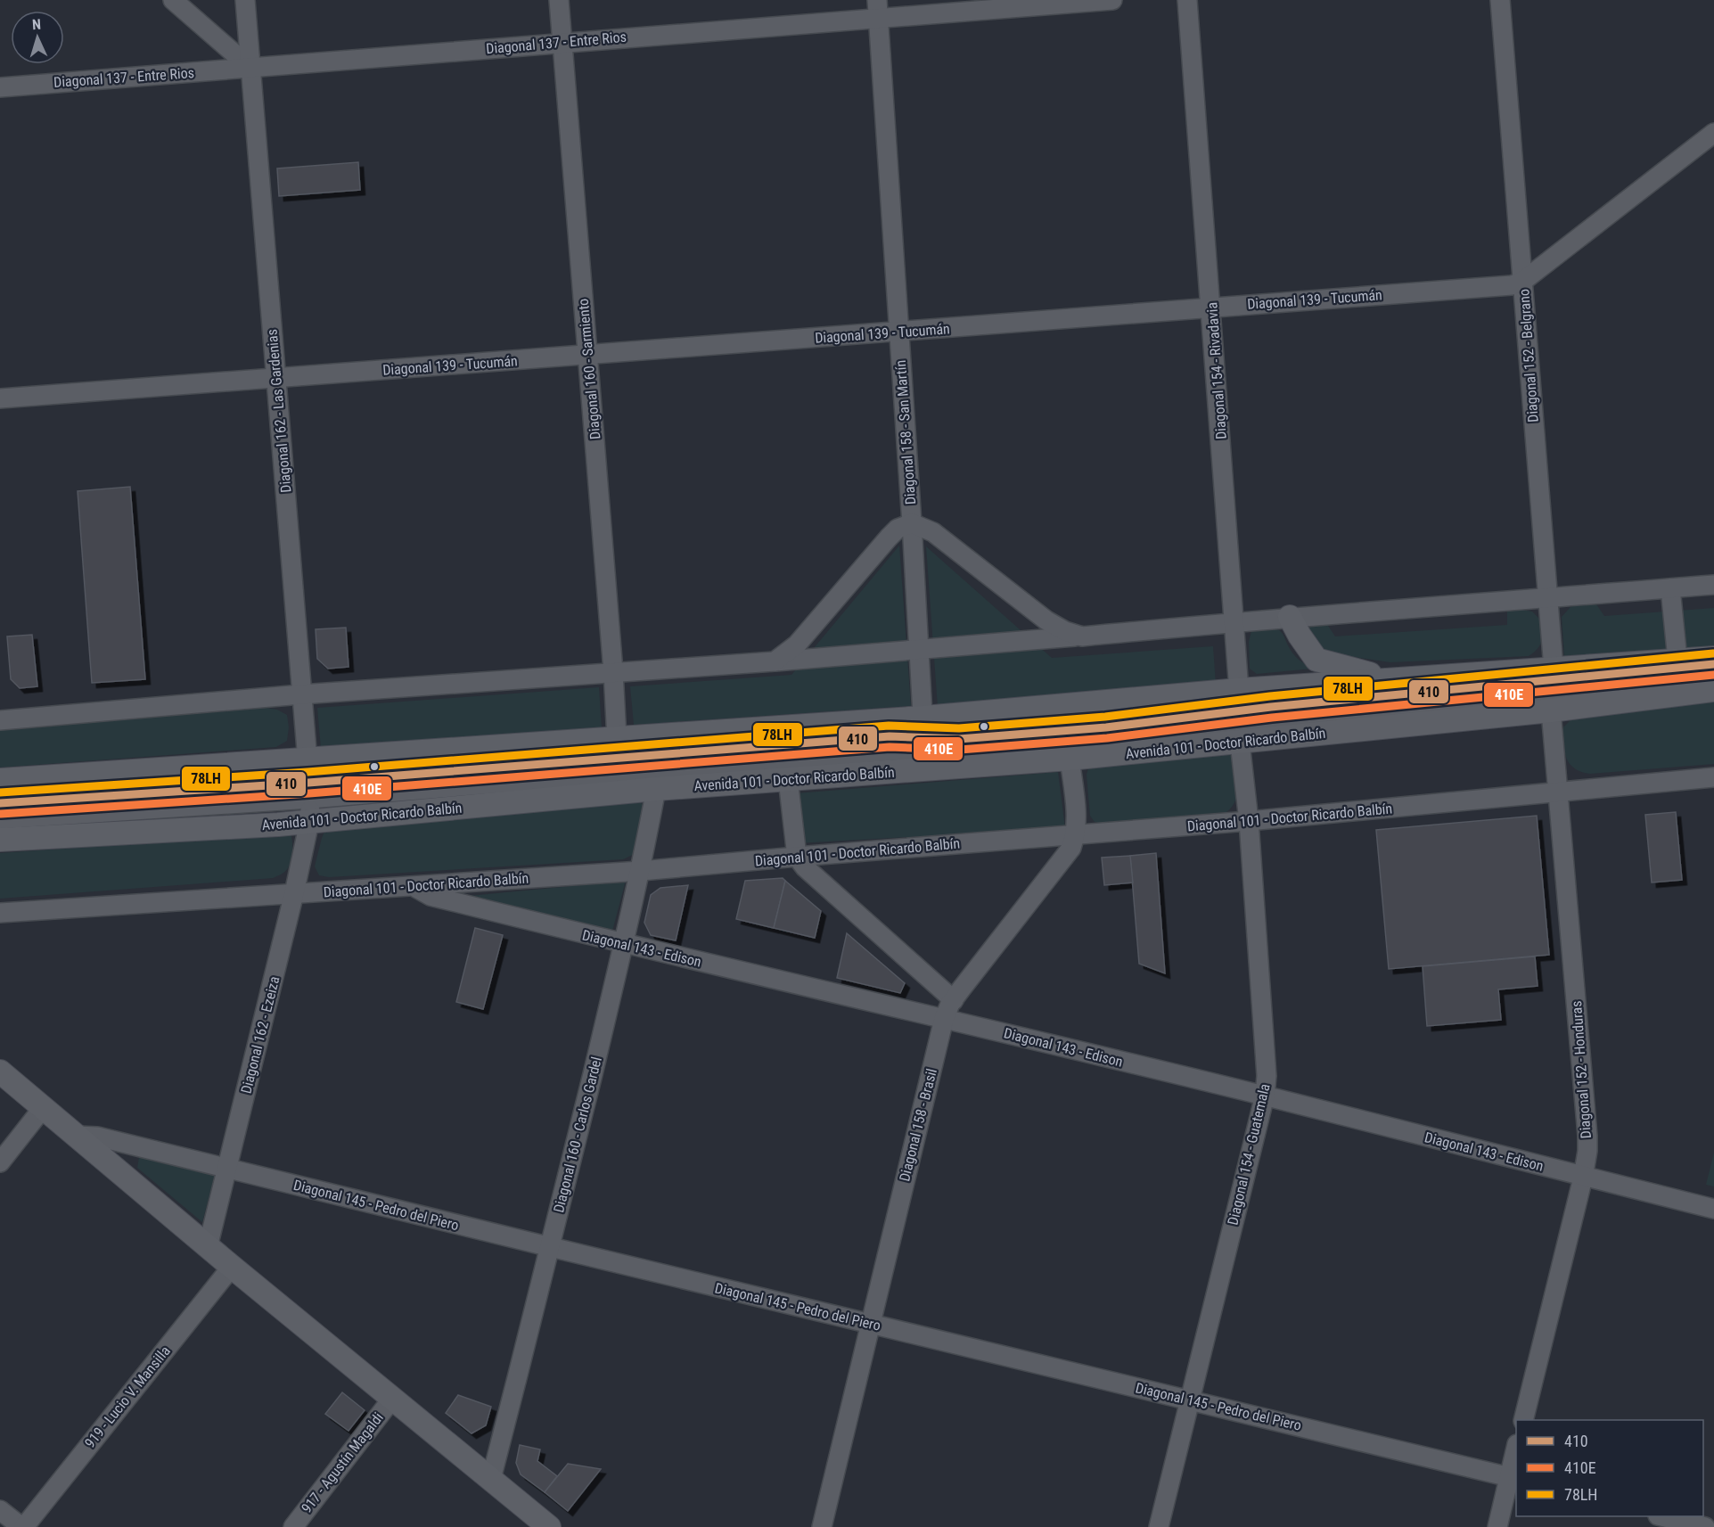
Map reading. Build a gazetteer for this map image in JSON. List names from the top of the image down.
{
  "streets": {
    "main road": ["Avenida 101 - Doctor Ricardo Balbín"],
    "street": [
      "Diagonal 137 - Entre Rios",
      "Diagonal 139 - Tucumán",
      "Diagonal 152 - Belgrano",
      "Diagonal 160 - Sarmiento",
      "Diagonal 154 - Rivadavia",
      "Diagonal 162 - Las Gardenias",
      "Diagonal 158 - San Martín",
      "Diagonal 101 - Doctor Ricardo Balbín",
      "Diagonal 143 - Edison",
      "Diagonal 162 - Ezeiza",
      "Diagonal 152 - Honduras",
      "Diagonal 158 - Brasil",
      "Diagonal 160 - Carlos Gardel",
      "Diagonal 154 - Guatemala",
      "Diagonal 145 - Pedro del Piero",
      "919 - Lucio V. Mansilla",
      "917 - Agustín Magaldi"
    ]
  },
  "crossings": [
    ["Diagonal 137 - Entre Rios", "Diagonal 160 - Sarmiento"],
    ["Diagonal 137 - Entre Rios", "Diagonal 162 - Las Gardenias"],
    ["Diagonal 137 - Entre Rios", "Diagonal 158 - San Martín"],
    ["Diagonal 139 - Tucumán", "Diagonal 152 - Belgrano"],
    ["Diagonal 139 - Tucumán", "Diagonal 160 - Sarmiento"],
    ["Diagonal 139 - Tucumán", "Diagonal 154 - Rivadavia"],
    ["Diagonal 139 - Tucumán", "Diagonal 162 - Las Gardenias"],
    ["Diagonal 139 - Tucumán", "Diagonal 158 - San Martín"],
    ["Diagonal 152 - Belgrano", "Avenida 101 - Doctor Ricardo Balbín"],
    ["Diagonal 152 - Belgrano", "Diagonal 152 - Honduras"],
    ["Diagonal 160 - Sarmiento", "Avenida 101 - Doctor Ricardo Balbín"],
    ["Diagonal 154 - Rivadavia", "Avenida 101 - Doctor Ricardo Balbín"],
    ["Diagonal 154 - Rivadavia", "Diagonal 154 - Guatemala"],
    ["Diagonal 162 - Las Gardenias", "Avenida 101 - Doctor Ricardo Balbín"],
    ["Diagonal 162 - Las Gardenias", "Diagonal 162 - Ezeiza"],
    ["Diagonal 158 - San Martín", "Avenida 101 - Doctor Ricardo Balbín"],
    ["Avenida 101 - Doctor Ricardo Balbín", "Diagonal 162 - Ezeiza"],
    ["Avenida 101 - Doctor Ricardo Balbín", "Diagonal 152 - Honduras"],
    ["Avenida 101 - Doctor Ricardo Balbín", "Diagonal 158 - Brasil"],
    ["Avenida 101 - Doctor Ricardo Balbín", "Diagonal 160 - Carlos Gardel"],
    ["Avenida 101 - Doctor Ricardo Balbín", "Diagonal 154 - Guatemala"],
    ["Diagonal 101 - Doctor Ricardo Balbín", "Diagonal 143 - Edison"],
    ["Diagonal 101 - Doctor Ricardo Balbín", "Diagonal 162 - Ezeiza"],
    ["Diagonal 101 - Doctor Ricardo Balbín", "Diagonal 152 - Honduras"],
    ["Diagonal 101 - Doctor Ricardo Balbín", "Diagonal 158 - Brasil"],
    ["Diagonal 101 - Doctor Ricardo Balbín", "Diagonal 160 - Carlos Gardel"],
    ["Diagonal 101 - Doctor Ricardo Balbín", "Diagonal 154 - Guatemala"],
    ["Diagonal 143 - Edison", "Diagonal 152 - Honduras"],
    ["Diagonal 143 - Edison", "Diagonal 158 - Brasil"],
    ["Diagonal 143 - Edison", "Diagonal 160 - Carlos Gardel"],
    ["Diagonal 143 - Edison", "Diagonal 154 - Guatemala"],
    ["Diagonal 162 - Ezeiza", "Diagonal 145 - Pedro del Piero"],
    ["Diagonal 158 - Brasil", "Diagonal 145 - Pedro del Piero"],
    ["Diagonal 160 - Carlos Gardel", "Diagonal 145 - Pedro del Piero"],
    ["Diagonal 154 - Guatemala", "Diagonal 145 - Pedro del Piero"]
  ],
  "lines": ["transit line 78LH", "transit line 410", "transit line 410E"],
  "legend": ["410", "410E", "78LH"],
  "north": "top"
}
